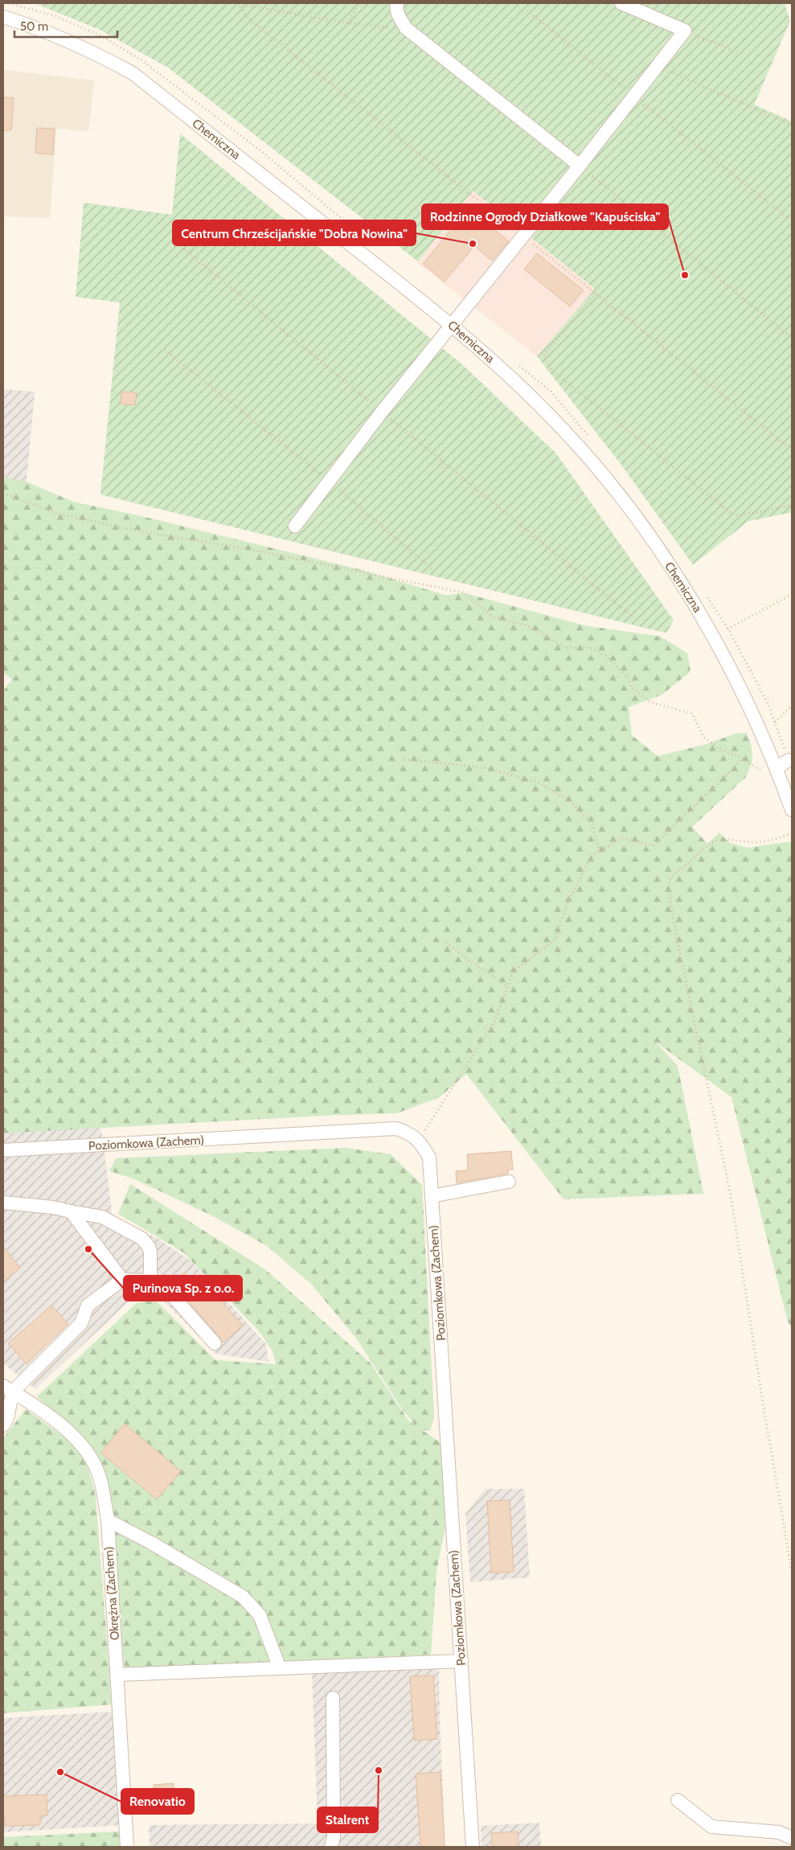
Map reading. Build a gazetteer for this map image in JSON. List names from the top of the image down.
{
  "streets": {
    "street": ["Chemiczna", "Poziomkowa (Zachem)", "Okrężna (Zachem)"]
  },
  "places": [
    "Centrum Chrześcijańskie \"Dobra Nowina\"",
    "Rodzinne Ogrody Działkowe \"Kapuściska\"",
    "Purinova Sp. z o.o.",
    "Stalrent",
    "Renovatio"
  ],
  "scale_bar": "50 m"
}
